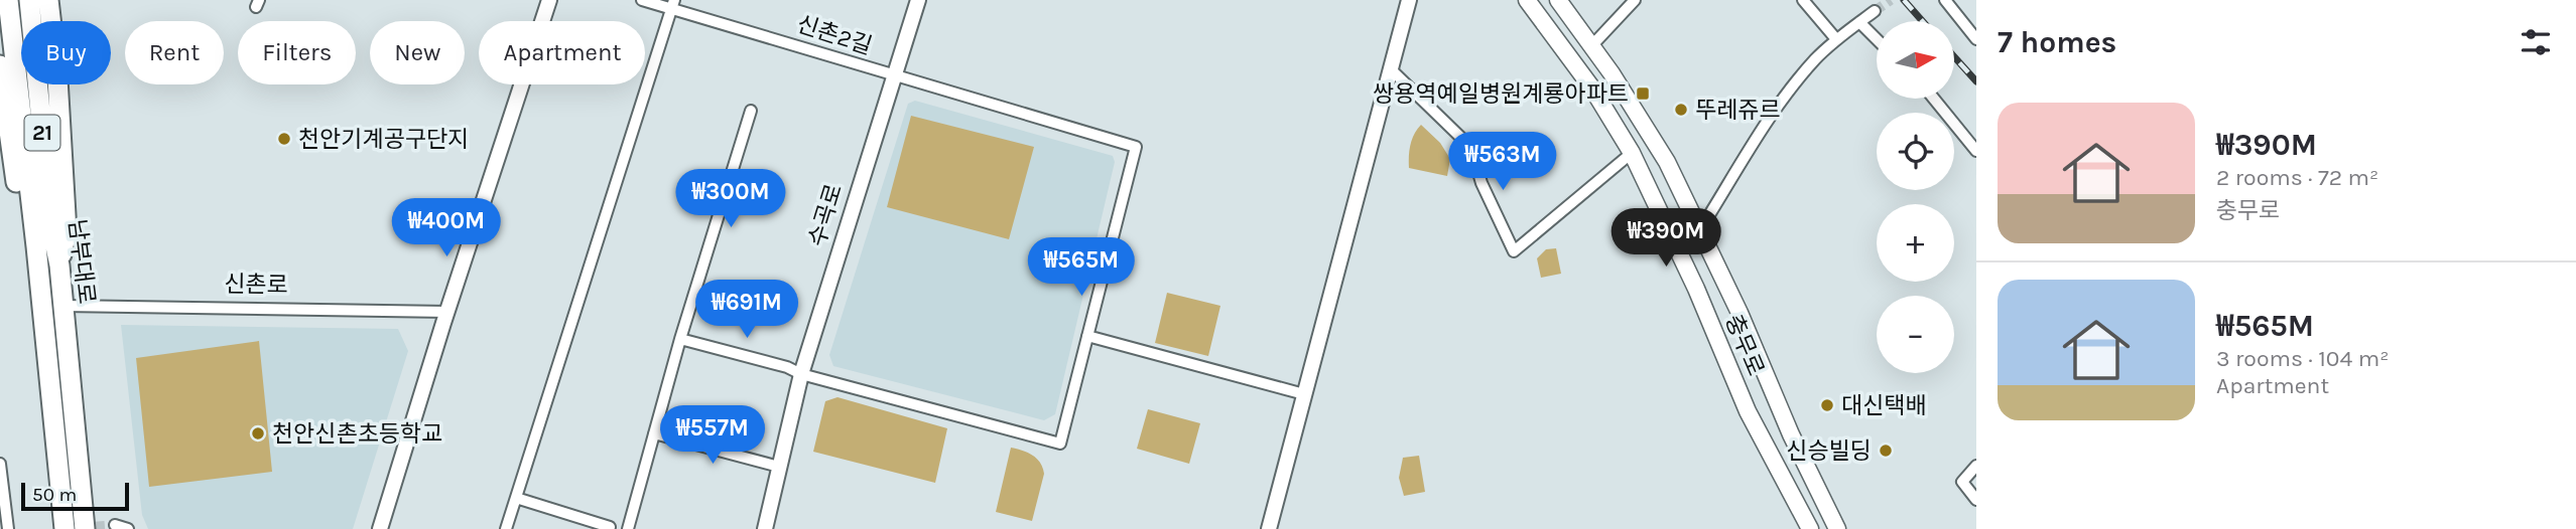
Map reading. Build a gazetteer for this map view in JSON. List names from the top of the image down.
{
  "streets": {
    "highway": ["21", "남부대로"],
    "main road": ["충무로"],
    "street": ["신촌2길", "수곡로", "신촌로"]
  },
  "crossings": [
    ["신촌2길", "수곡로"],
    ["남부대로", "신촌로"]
  ],
  "places": {
    "transit": ["쌍용역예일병원계룡아파트"],
    "other": [
      "뚜레쥬르",
      "천안기계공구단지",
      "대신택배",
      "천안신촌초등학교",
      "신승빌딩"
    ]
  },
  "scale_bar": "50 m",
  "north": "right",
  "page": {
    "heading": "7 homes",
    "map_buttons": ["+", "−"],
    "chip": [
      "Buy",
      "Rent",
      "Filters",
      "New",
      "Apartment"
    ],
    "list": [
      {
        "name": "₩390M",
        "note": "2 rooms · 72 m² · 충무로"
      },
      {
        "name": "₩565M",
        "note": "3 rooms · 104 m² · Apartment"
      }
    ],
    "price": [
      "₩563M",
      "₩300M",
      "₩400M",
      "₩390M",
      "₩565M",
      "₩691M",
      "₩557M"
    ],
    "scale": "50 m"
  }
}
